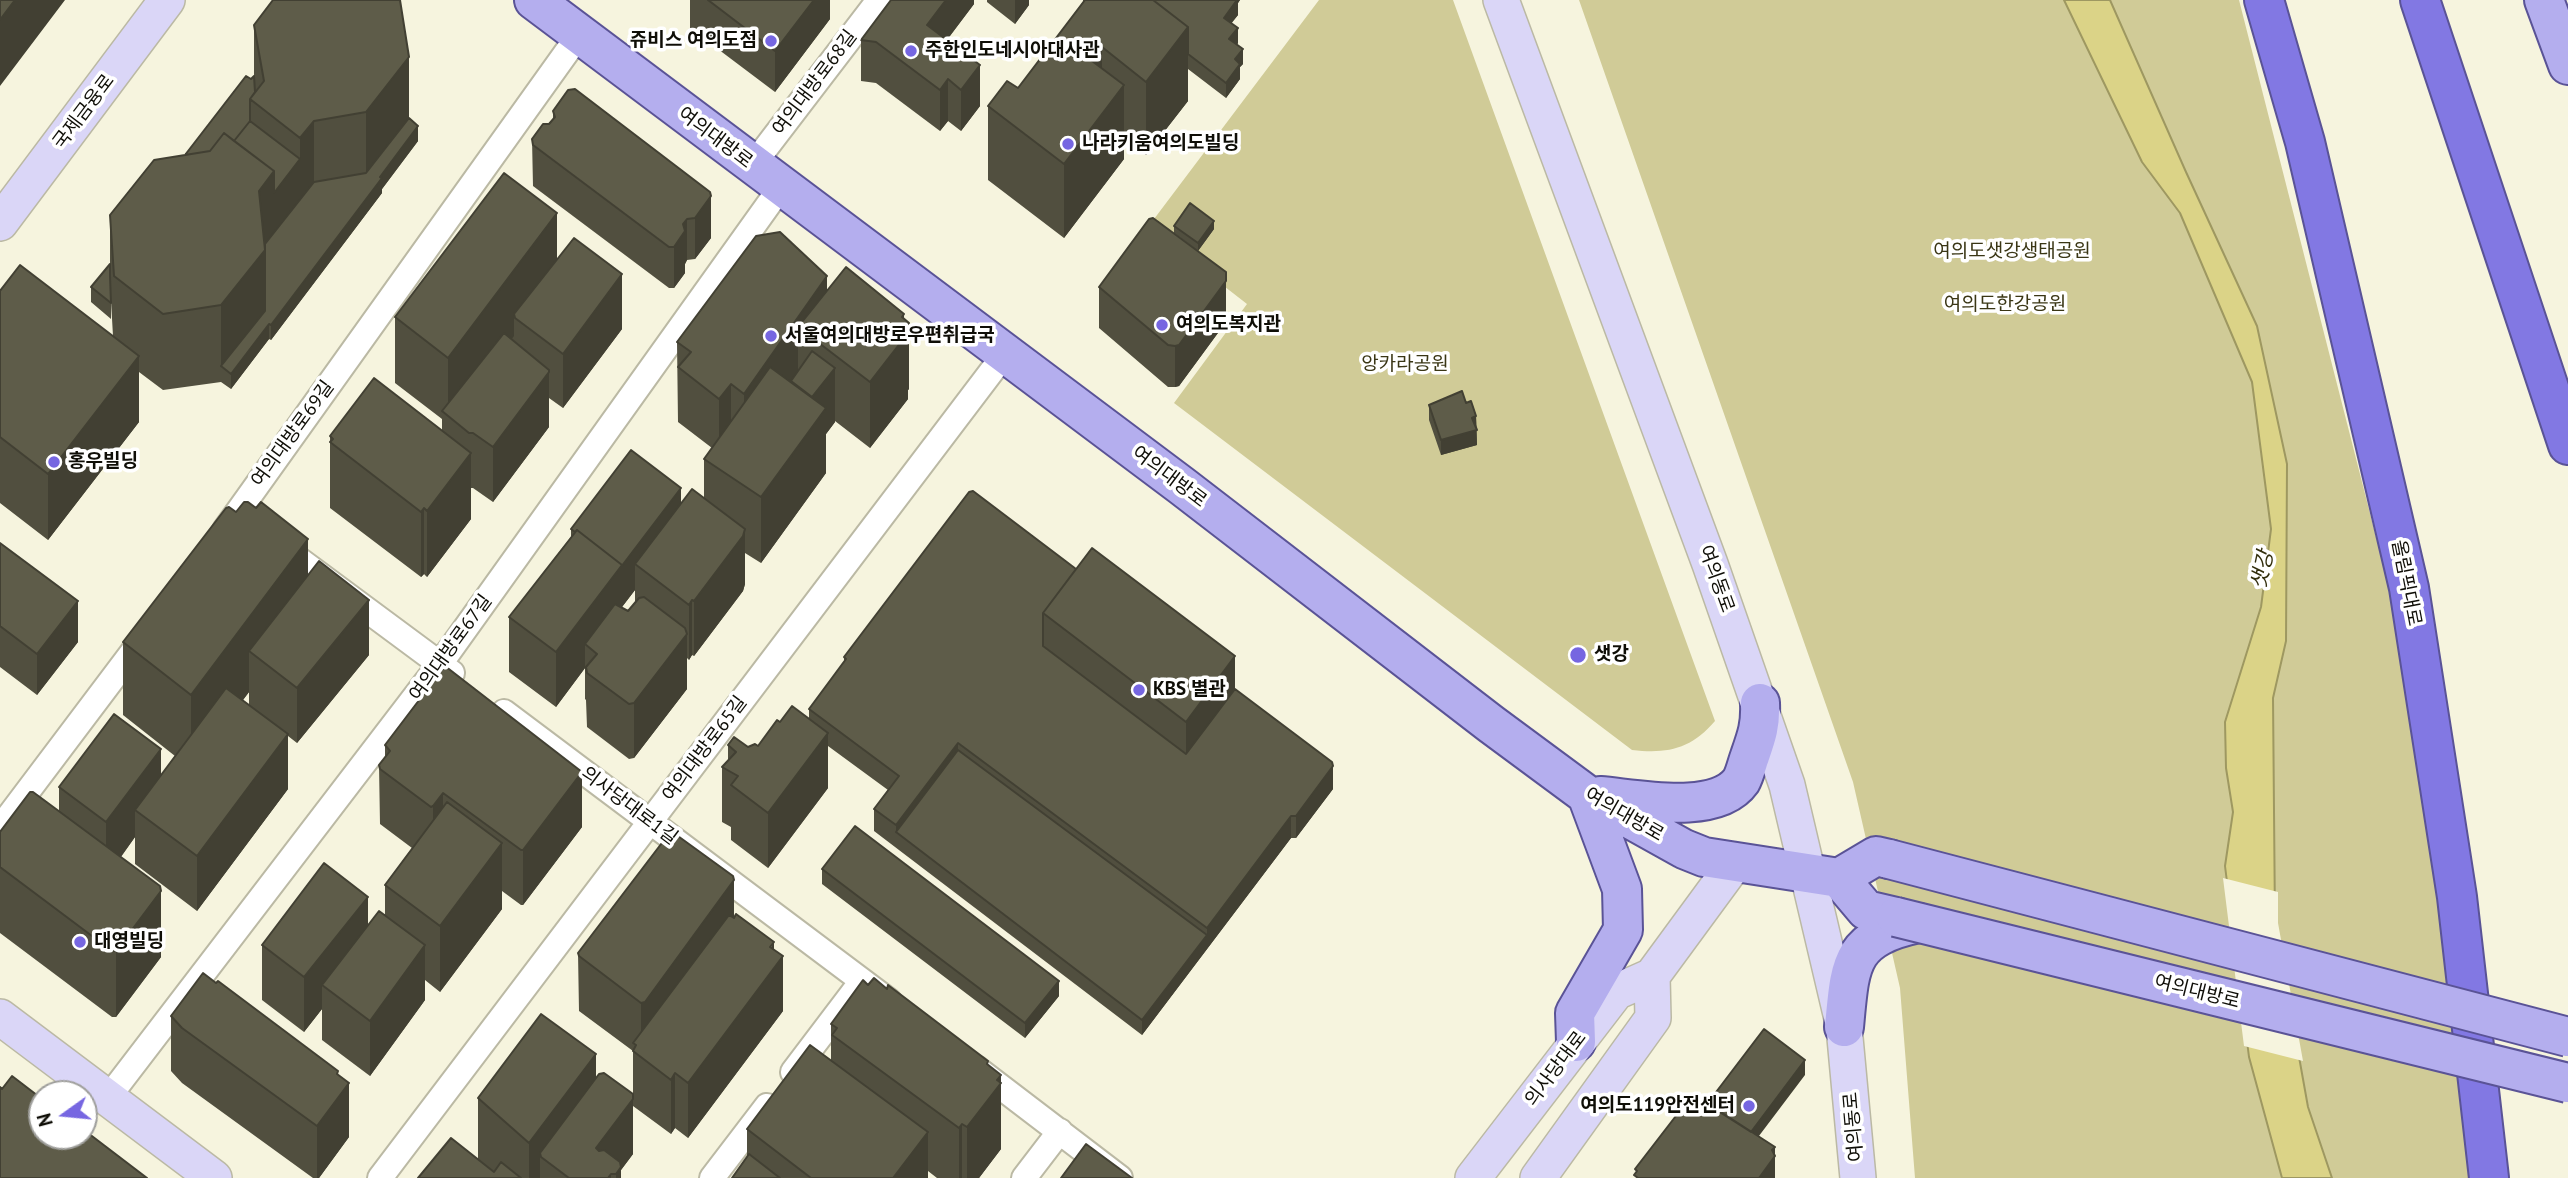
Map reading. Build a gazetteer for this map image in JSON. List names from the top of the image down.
{
  "streets": {
    "highway": ["올림픽대로"],
    "main road": [
      "국제금융로",
      "여의대방로",
      "여의동로",
      "의사당대로"
    ],
    "street": [
      "여의대방로68길",
      "여의대방로69길",
      "여의대방로67길",
      "여의대방로65길",
      "의사당대로1길"
    ]
  },
  "crossings": [
    ["여의대방로68길", "여의대방로"],
    ["여의대방로68길", "여의대방로67길"],
    ["여의대방로", "여의대방로69길"],
    ["여의대방로", "여의동로"],
    ["여의대방로", "여의대방로67길"],
    ["여의대방로", "여의대방로65길"],
    ["여의대방로", "의사당대로"],
    ["여의대방로69길", "의사당대로1길"],
    ["여의대방로67길", "의사당대로1길"],
    ["여의대방로65길", "의사당대로1길"]
  ],
  "water": ["샛강"],
  "parks": ["여의도샛강생태공원", "여의도한강공원", "앙카라공원"],
  "places": [
    "쥬비스 여의도점",
    "주한인도네시아대사관",
    "나라키움여의도빌딩",
    "여의도복지관",
    "서울여의대방로우편취급국",
    "홍우빌딩",
    "샛강",
    "KBS 별관",
    "대영빌딩",
    "여의도119안전센터"
  ],
  "north": "left"
}
